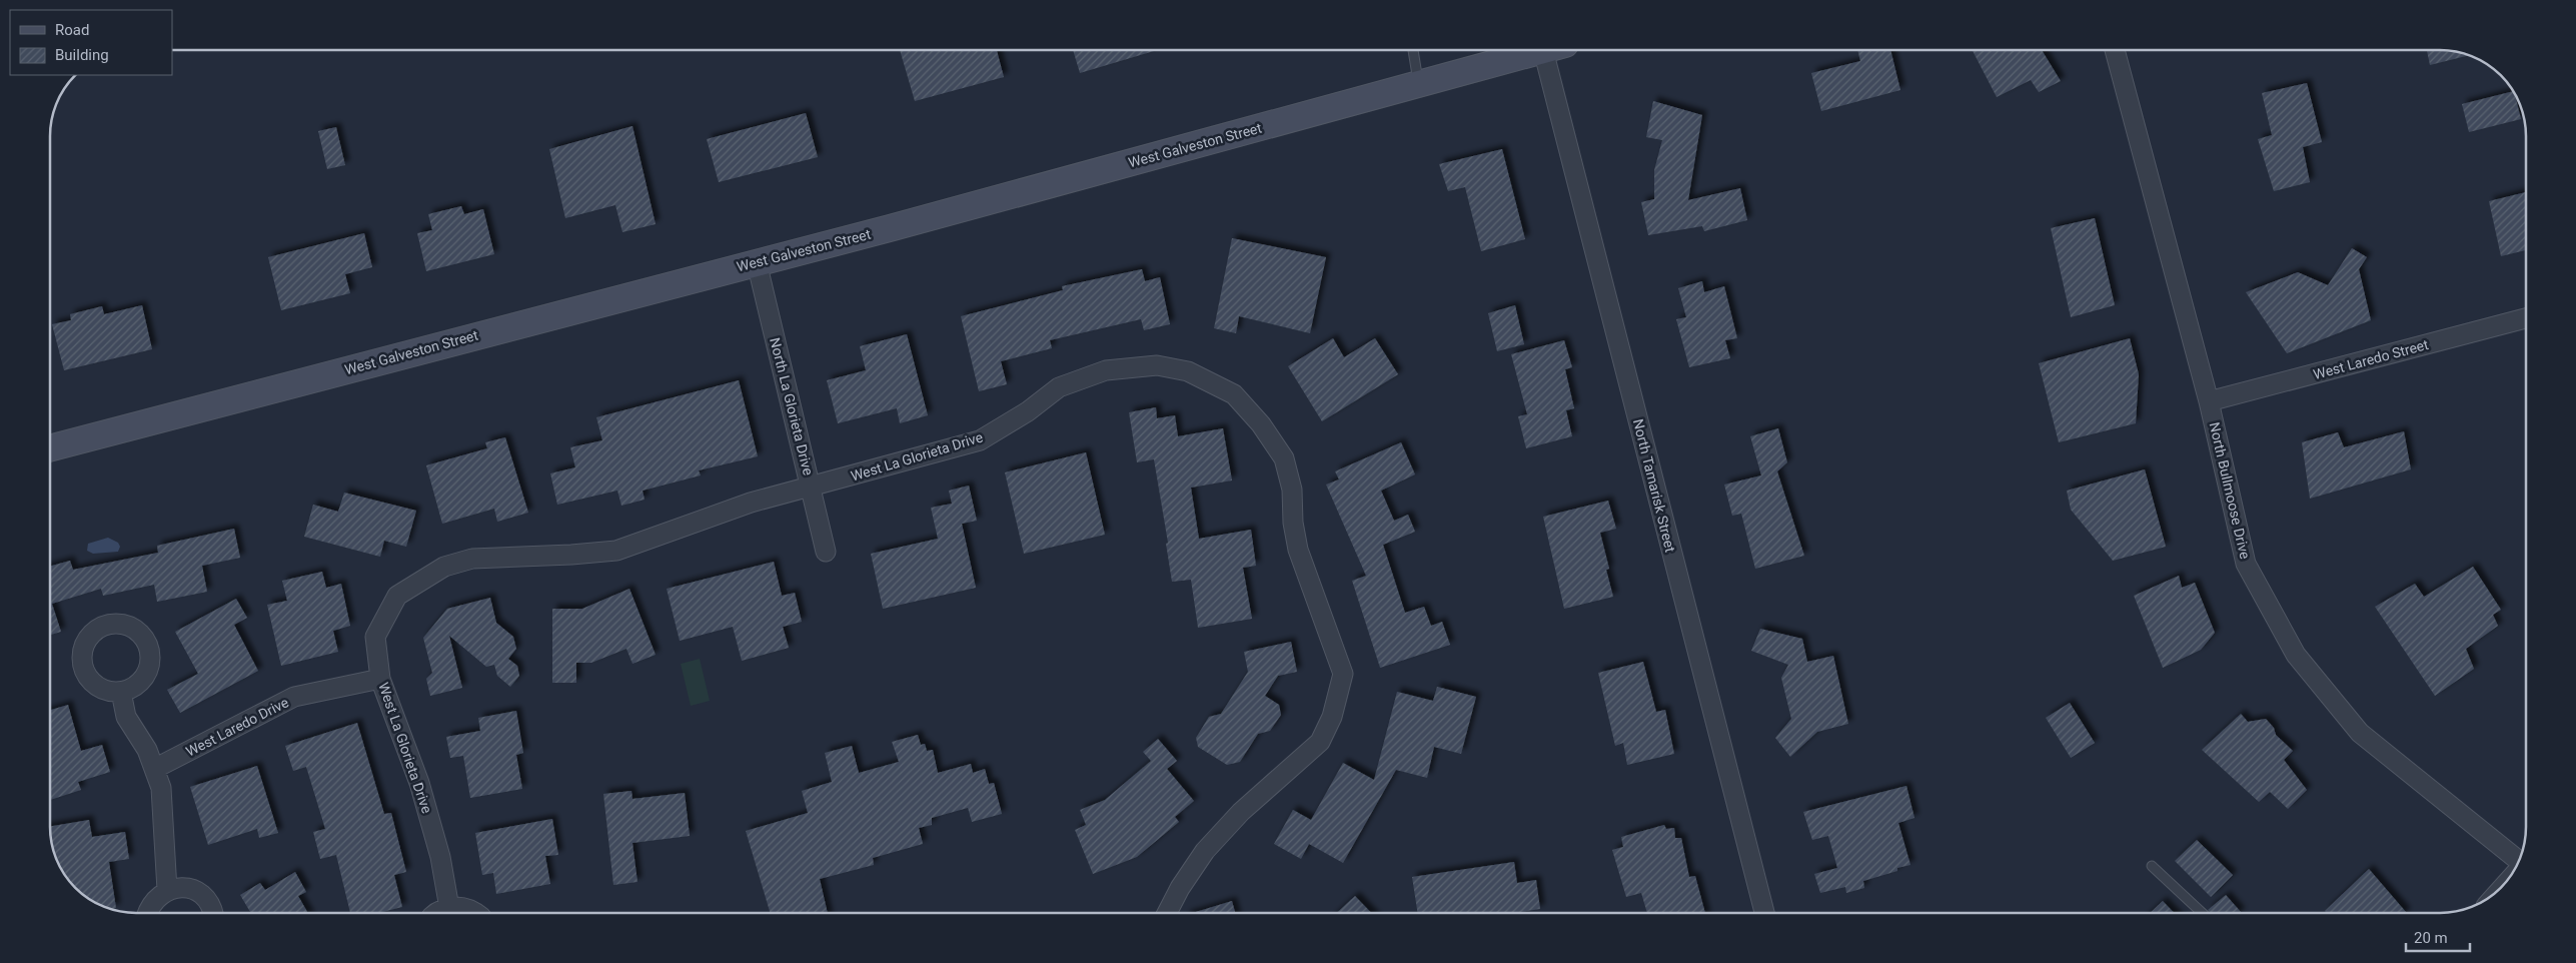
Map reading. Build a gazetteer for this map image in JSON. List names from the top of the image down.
{
  "streets": {
    "street": [
      "West Galveston Street",
      "West Laredo Street",
      "North La Glorieta Drive",
      "West La Glorieta Drive",
      "North Tamarisk Street",
      "North Bullmoose Drive",
      "West Laredo Drive"
    ]
  },
  "crossings": [
    ["West Galveston Street", "North La Glorieta Drive"],
    ["West Laredo Street", "North Bullmoose Drive"],
    ["North La Glorieta Drive", "West La Glorieta Drive"],
    ["West La Glorieta Drive", "West Laredo Drive"]
  ],
  "legend": ["Road", "Building"],
  "scale_bar": "20 m"
}
